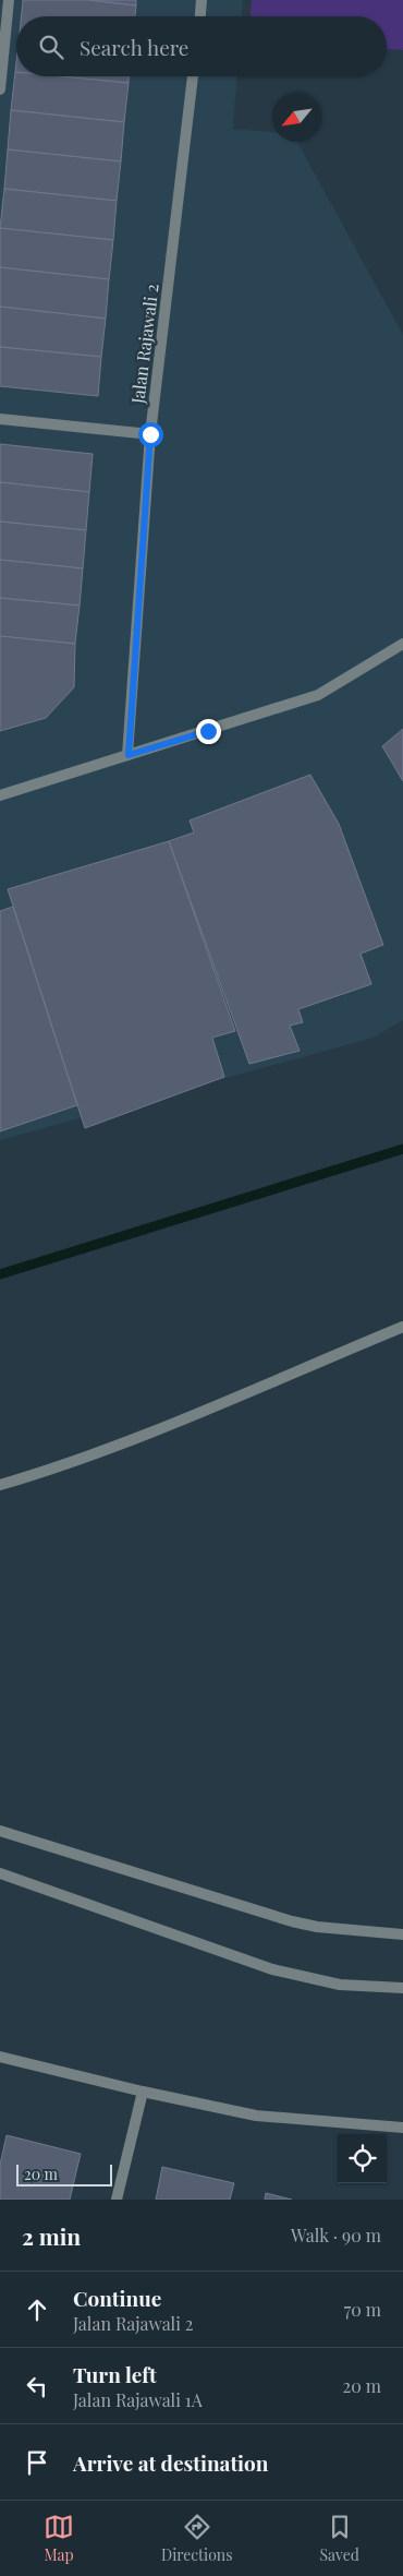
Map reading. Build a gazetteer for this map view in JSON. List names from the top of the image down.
{
  "streets": {
    "street": ["Jalan Rajawali 2"]
  },
  "scale_bar": "20 m",
  "north": "bottom left",
  "page": {
    "search": "Search here",
    "scale": "20 m",
    "heading": ["2 min", "Walk · 90 m"],
    "list": [
      ["Continue", "Jalan Rajawali 2", "70 m"],
      ["Turn left", "Jalan Rajawali 1A", "20 m"],
      "Arrive at destination"
    ],
    "nav": ["Map", "Directions", "Saved"]
  }
}
